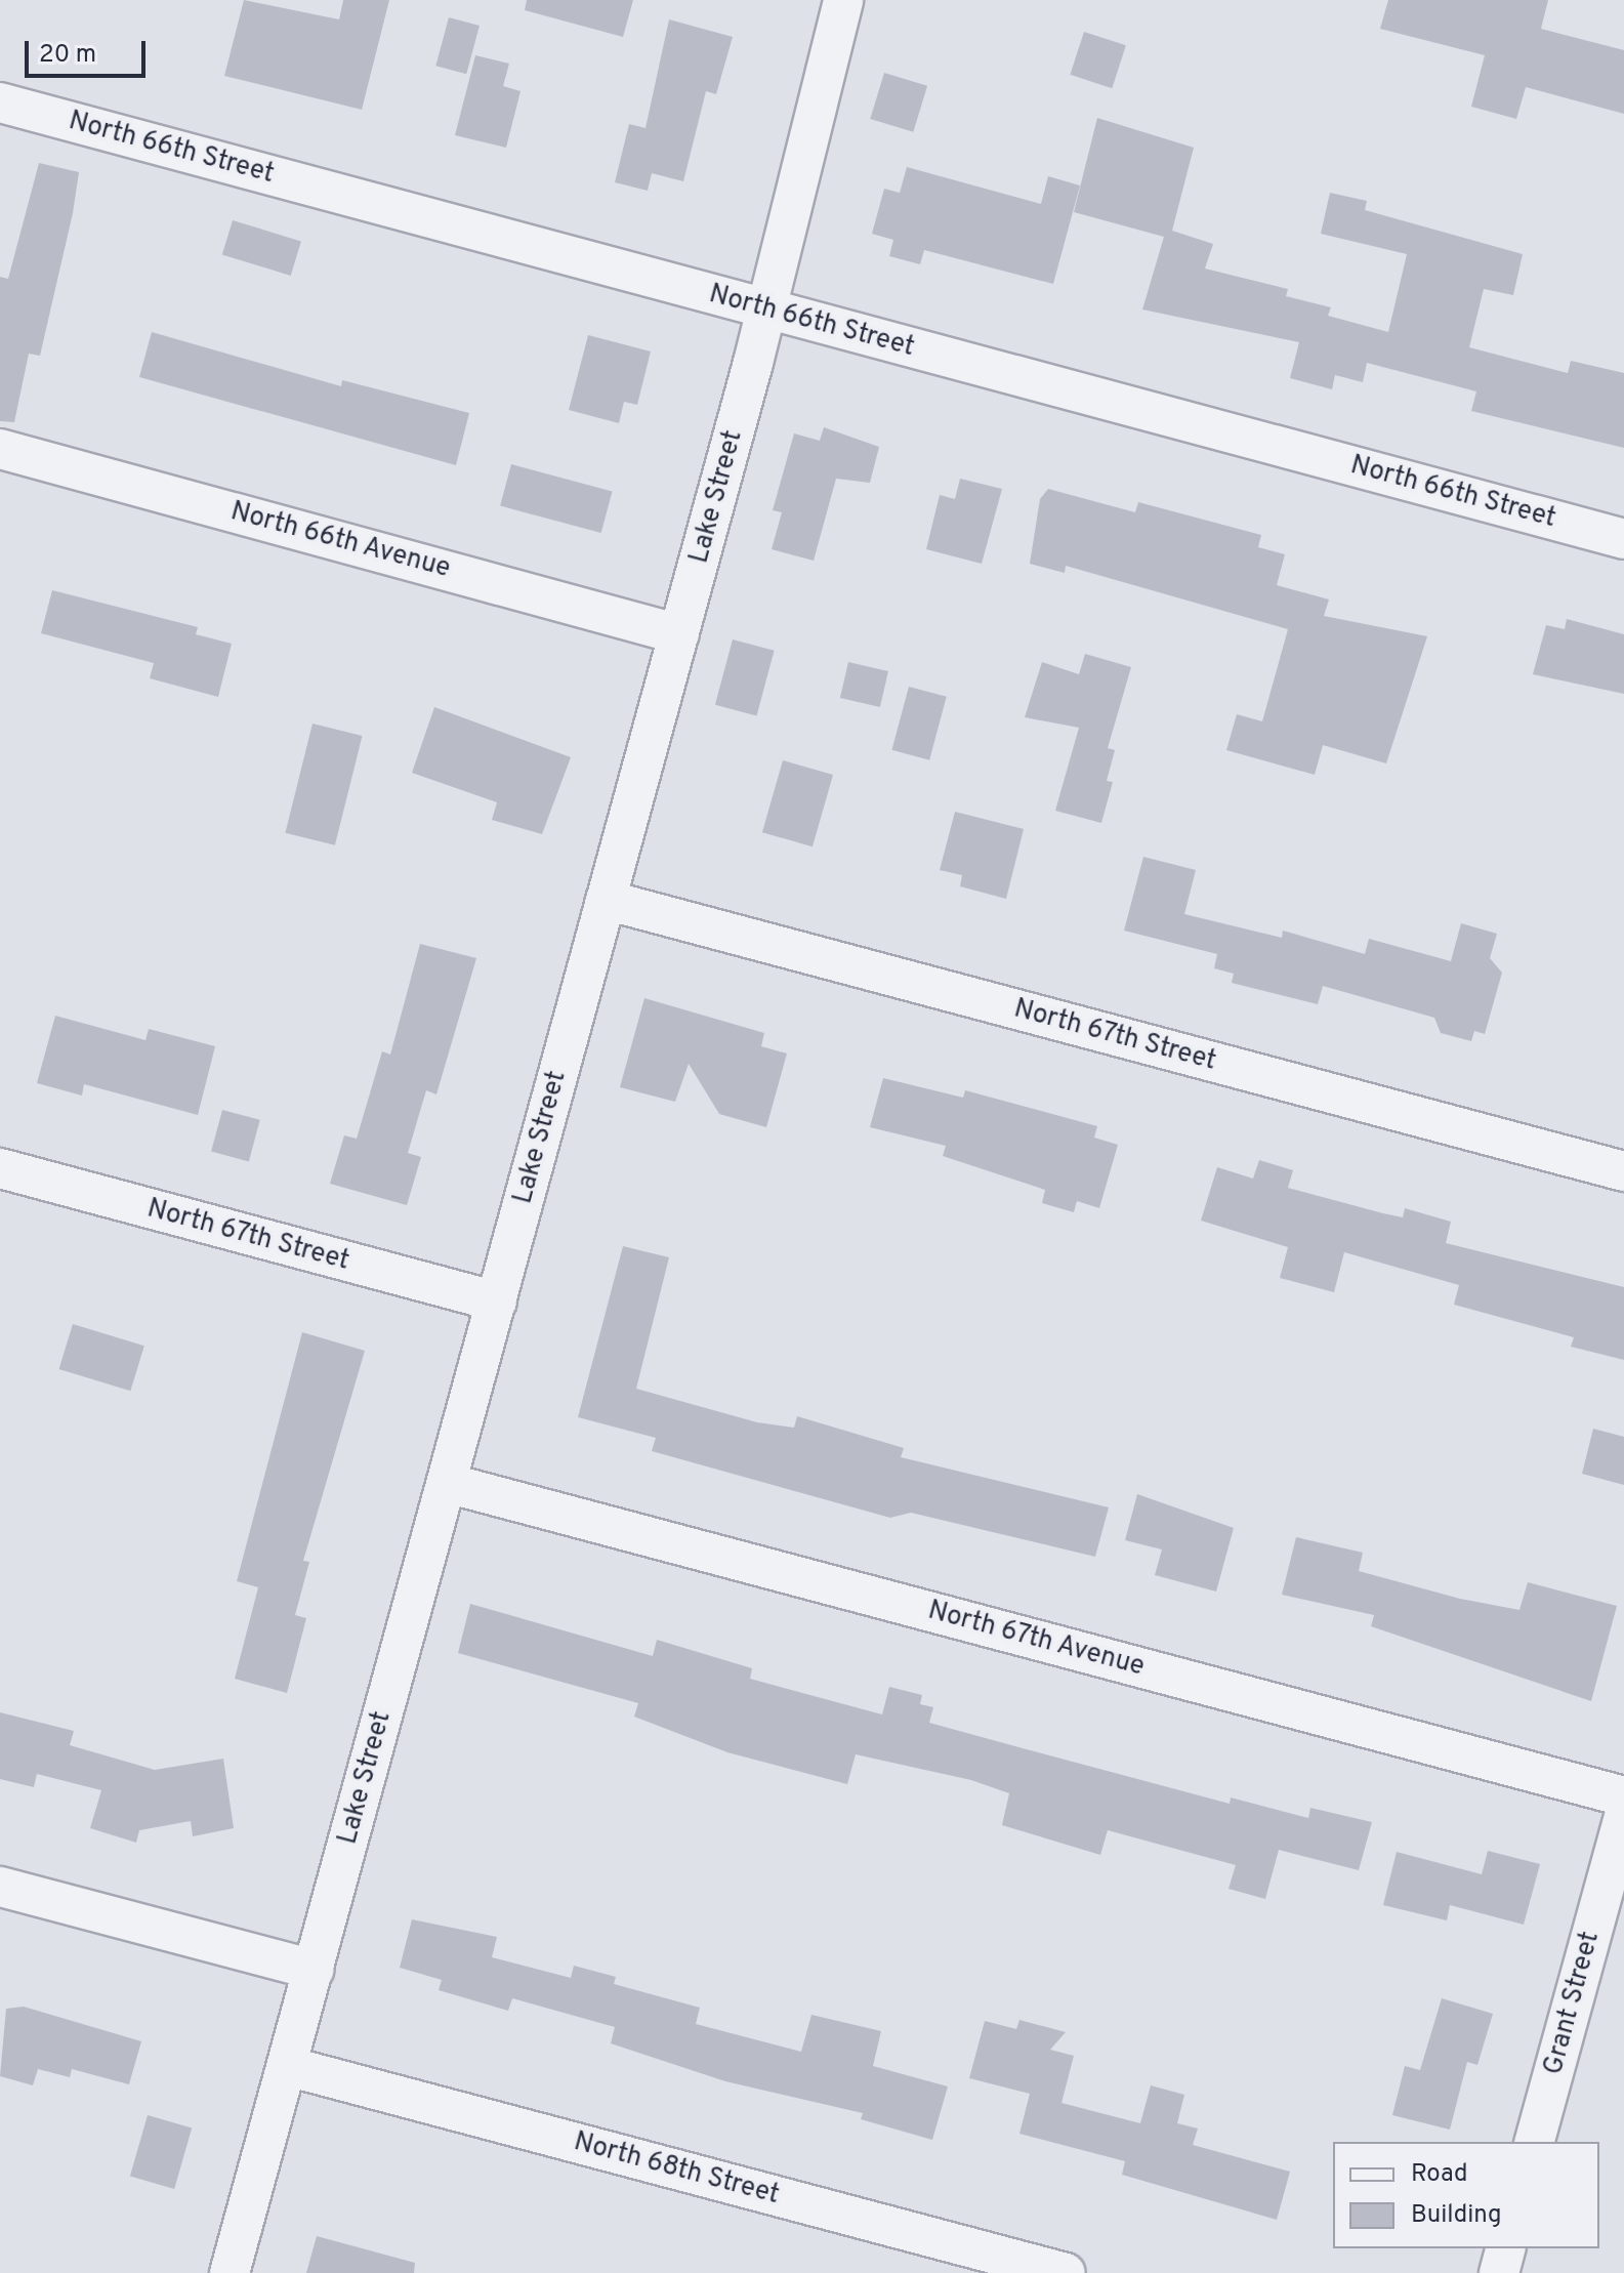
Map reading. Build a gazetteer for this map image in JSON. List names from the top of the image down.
{
  "streets": {
    "street": [
      "North 66th Street",
      "Lake Street",
      "North 66th Avenue",
      "North 67th Street",
      "North 67th Avenue",
      "Grant Street",
      "North 68th Street"
    ]
  },
  "crossings": [
    ["North 66th Street", "Lake Street"],
    ["Lake Street", "North 66th Avenue"],
    ["Lake Street", "North 67th Street"],
    ["Lake Street", "North 67th Avenue"],
    ["Lake Street", "North 68th Street"]
  ],
  "legend": ["Road", "Building"],
  "scale_bar": "20 m"
}
